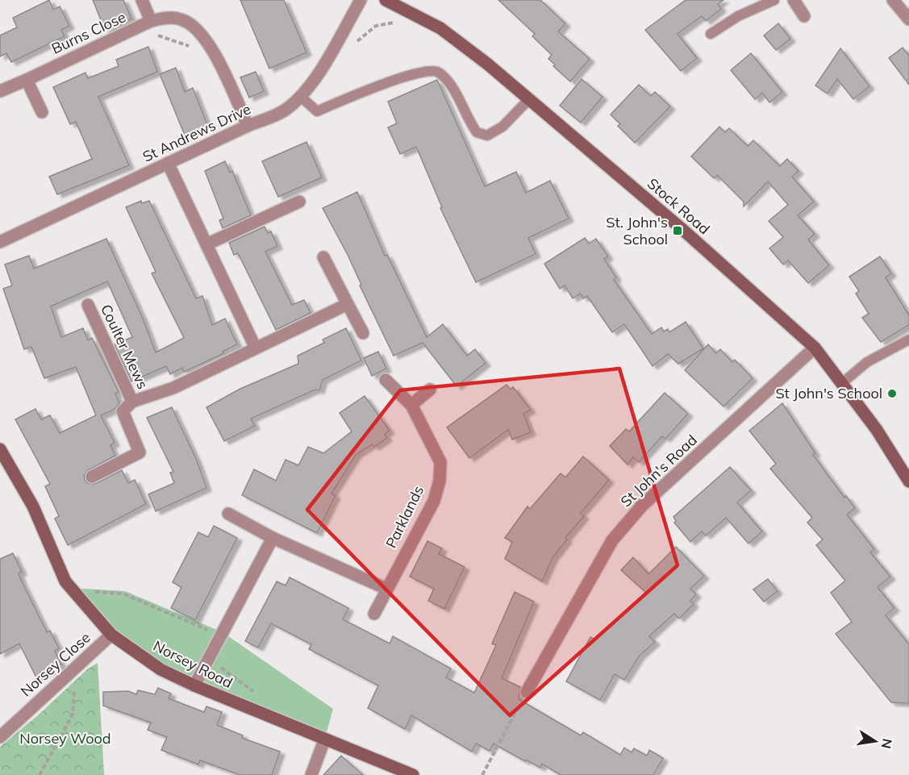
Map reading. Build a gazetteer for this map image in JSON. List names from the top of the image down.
{
  "streets": {
    "main road": ["Stock Road", "Norsey Road"],
    "street": [
      "Burns Close",
      "St Andrews Drive",
      "Coulter Mews",
      "St John's Road",
      "Parklands",
      "Norsey Close"
    ]
  },
  "crossings": [
    ["Burns Close", "St Andrews Drive"],
    ["Stock Road", "St John's Road"],
    ["Norsey Close", "Norsey Road"]
  ],
  "parks": ["Norsey Wood"],
  "places": {
    "transit": ["St. John's School"],
    "other": ["St John's School"]
  },
  "north": "right"
}
